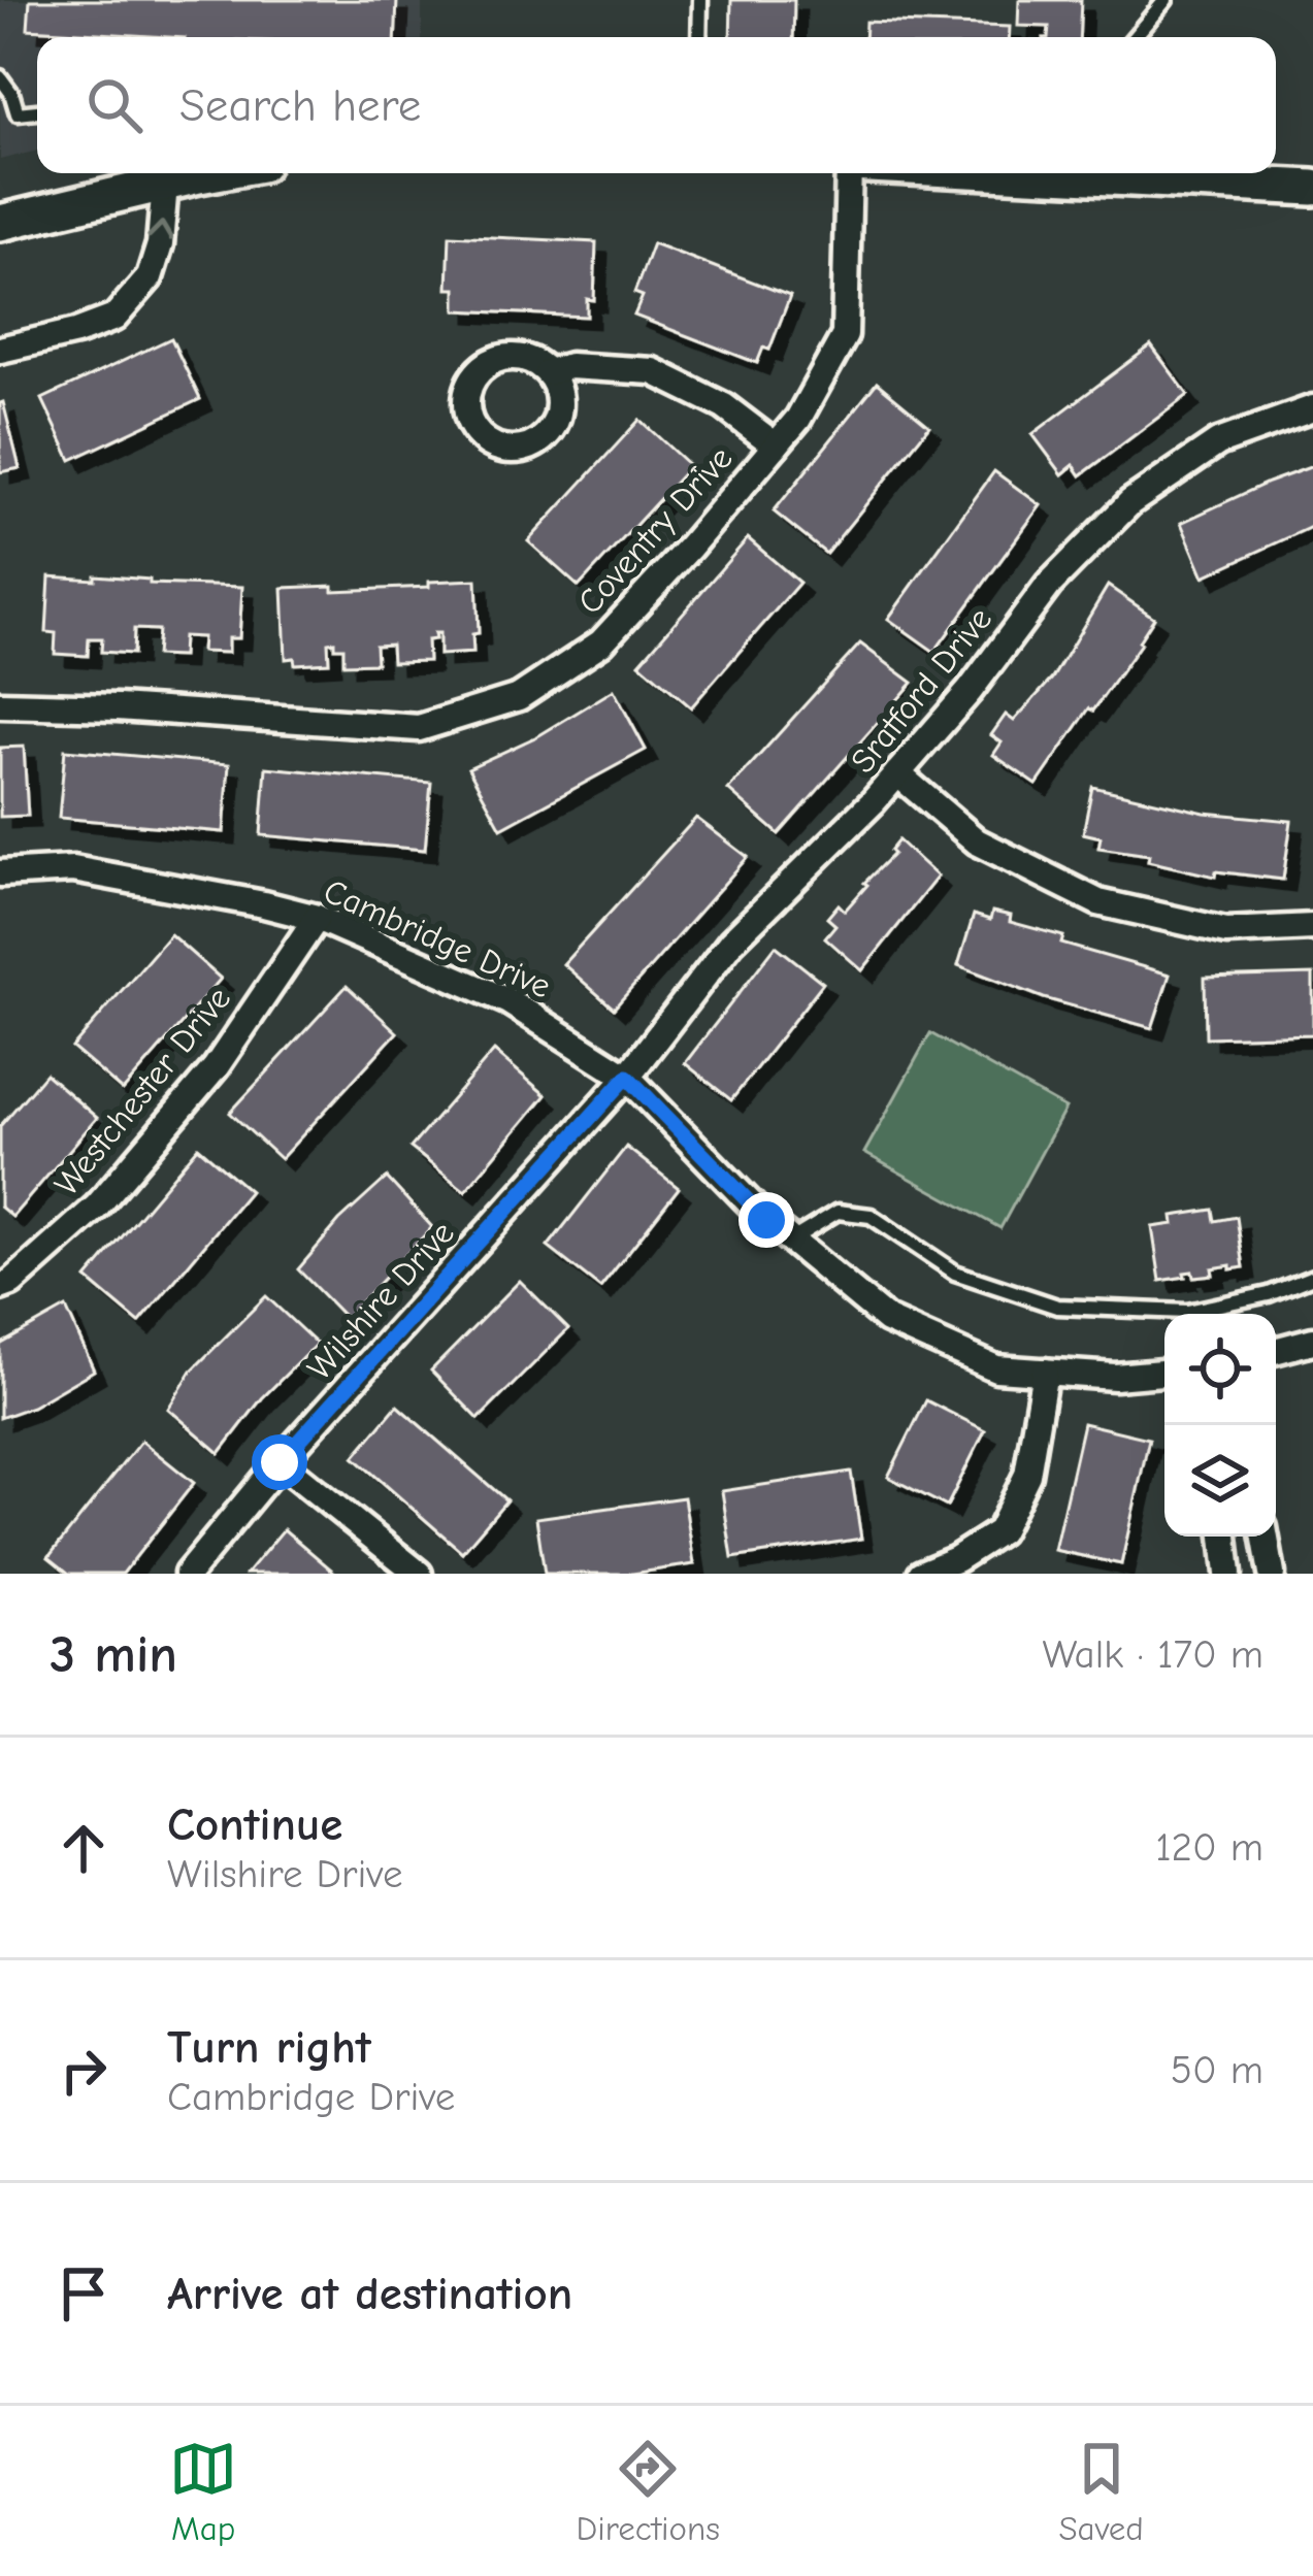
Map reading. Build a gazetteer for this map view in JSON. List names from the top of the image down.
{
  "streets": {
    "street": [
      "Coventry Drive",
      "Sratford Drive",
      "Cambridge Drive",
      "Westchester Drive",
      "Wilshire Drive"
    ]
  },
  "crossings": [
    ["Sratford Drive", "Cambridge Drive"],
    ["Sratford Drive", "Wilshire Drive"],
    ["Cambridge Drive", "Westchester Drive"],
    ["Cambridge Drive", "Wilshire Drive"]
  ],
  "page": {
    "search": "Search here",
    "heading": ["3 min", "Walk · 170 m"],
    "list": [
      ["Continue", "Wilshire Drive", "120 m"],
      ["Turn right", "Cambridge Drive", "50 m"],
      "Arrive at destination"
    ],
    "nav": ["Map", "Directions", "Saved"]
  }
}
